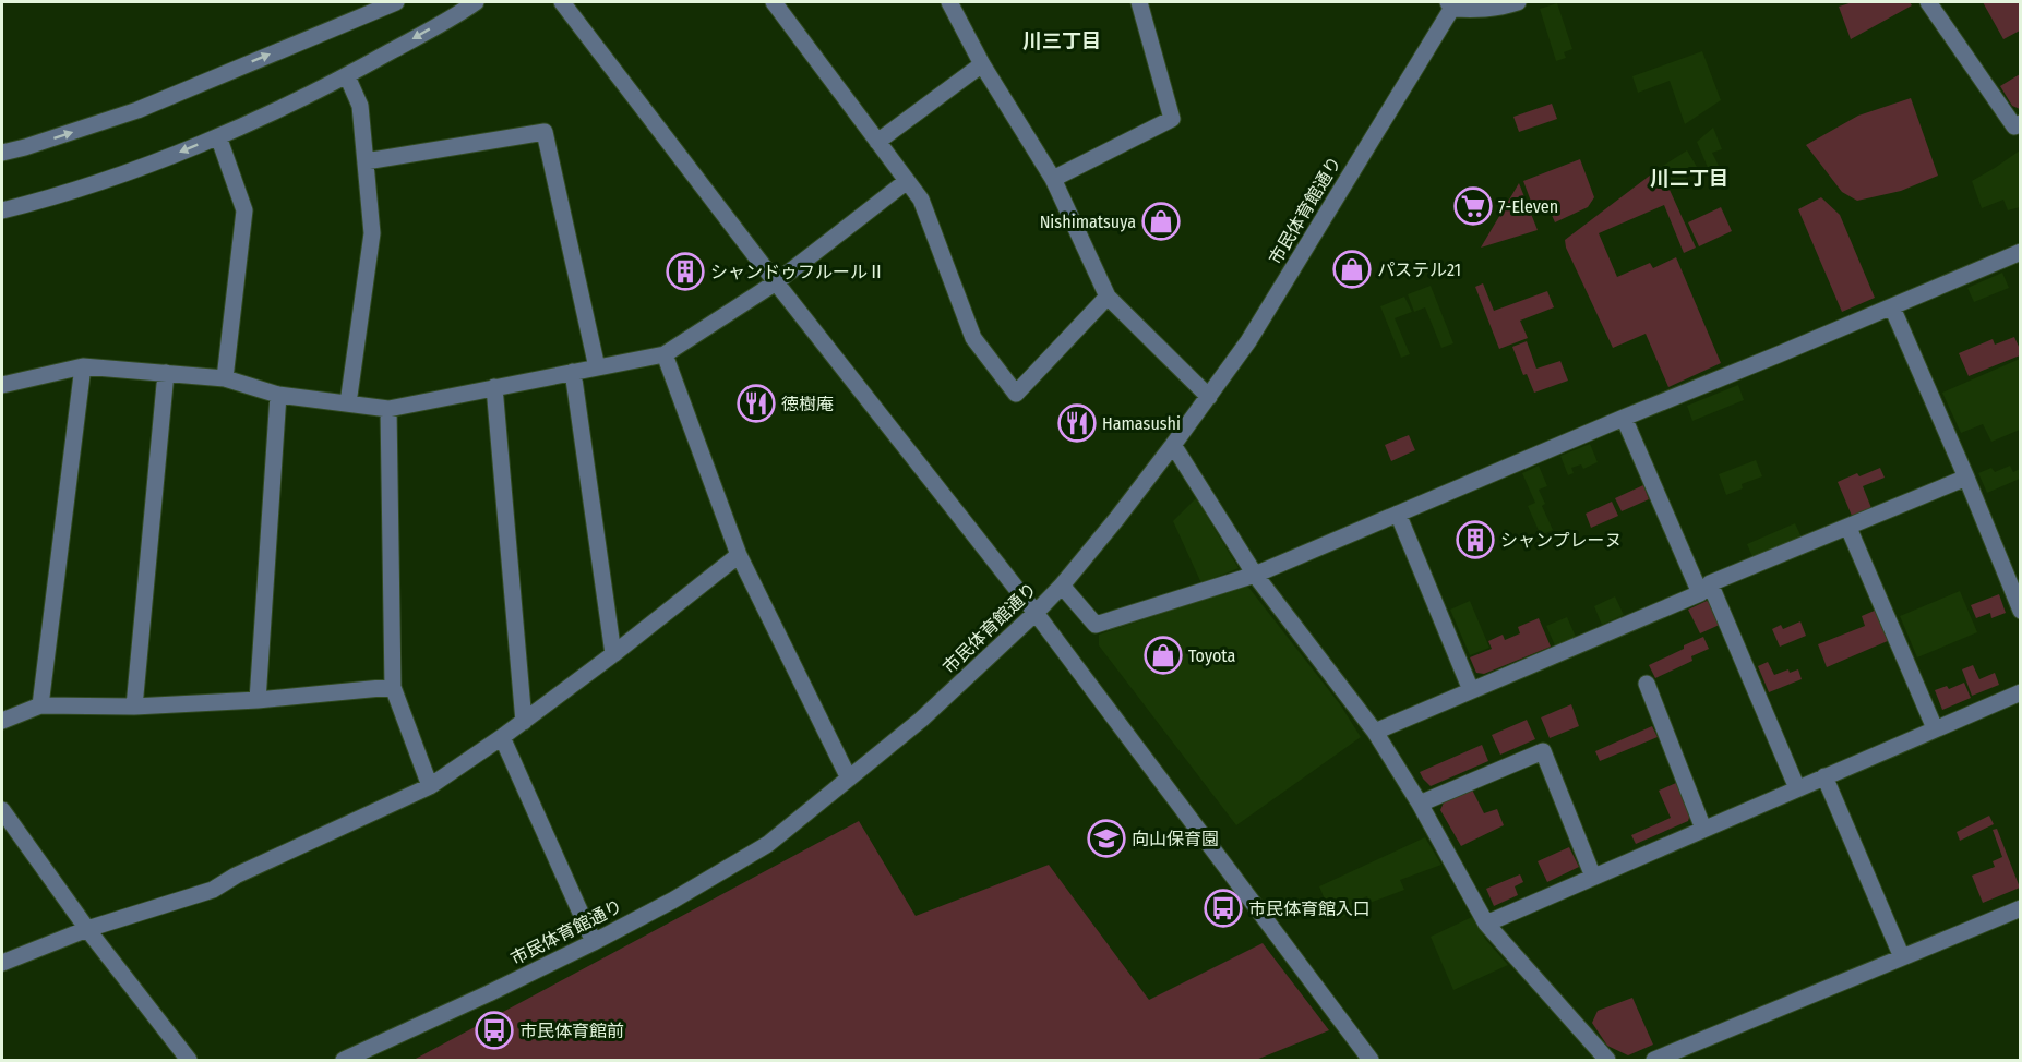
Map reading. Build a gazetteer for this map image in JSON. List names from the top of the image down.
{
  "streets": {
    "street": ["市民体育館通り"]
  },
  "districts": ["川三丁目", "川二丁目"],
  "places": {
    "supermarket": ["7-Eleven"],
    "shop": ["Nishimatsuya", "パステル21", "Toyota"],
    "building": ["シャンドゥフルールⅡ", "シャンプレーヌ"],
    "restaurant": ["徳樹庵", "Hamasushi"],
    "school or university": ["向山保育園"],
    "bus stop": ["市民体育館入口", "市民体育館前"]
  }
}
